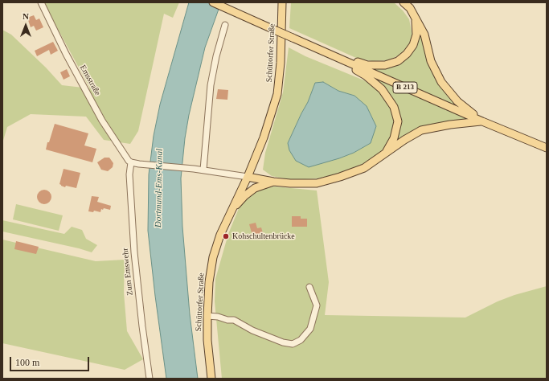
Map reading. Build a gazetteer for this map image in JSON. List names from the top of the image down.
{
  "streets": {
    "main road": ["Schüttorfer Straße", "B 213"],
    "street": ["Emsstraße", "Zum Emswehr"]
  },
  "crossings": [
    ["Emsstraße", "Zum Emswehr"]
  ],
  "water": ["Dortmund-Ems-Kanal"],
  "places": ["Kohschultenbrücke"],
  "scale_bar": "100 m",
  "north": "top"
}
